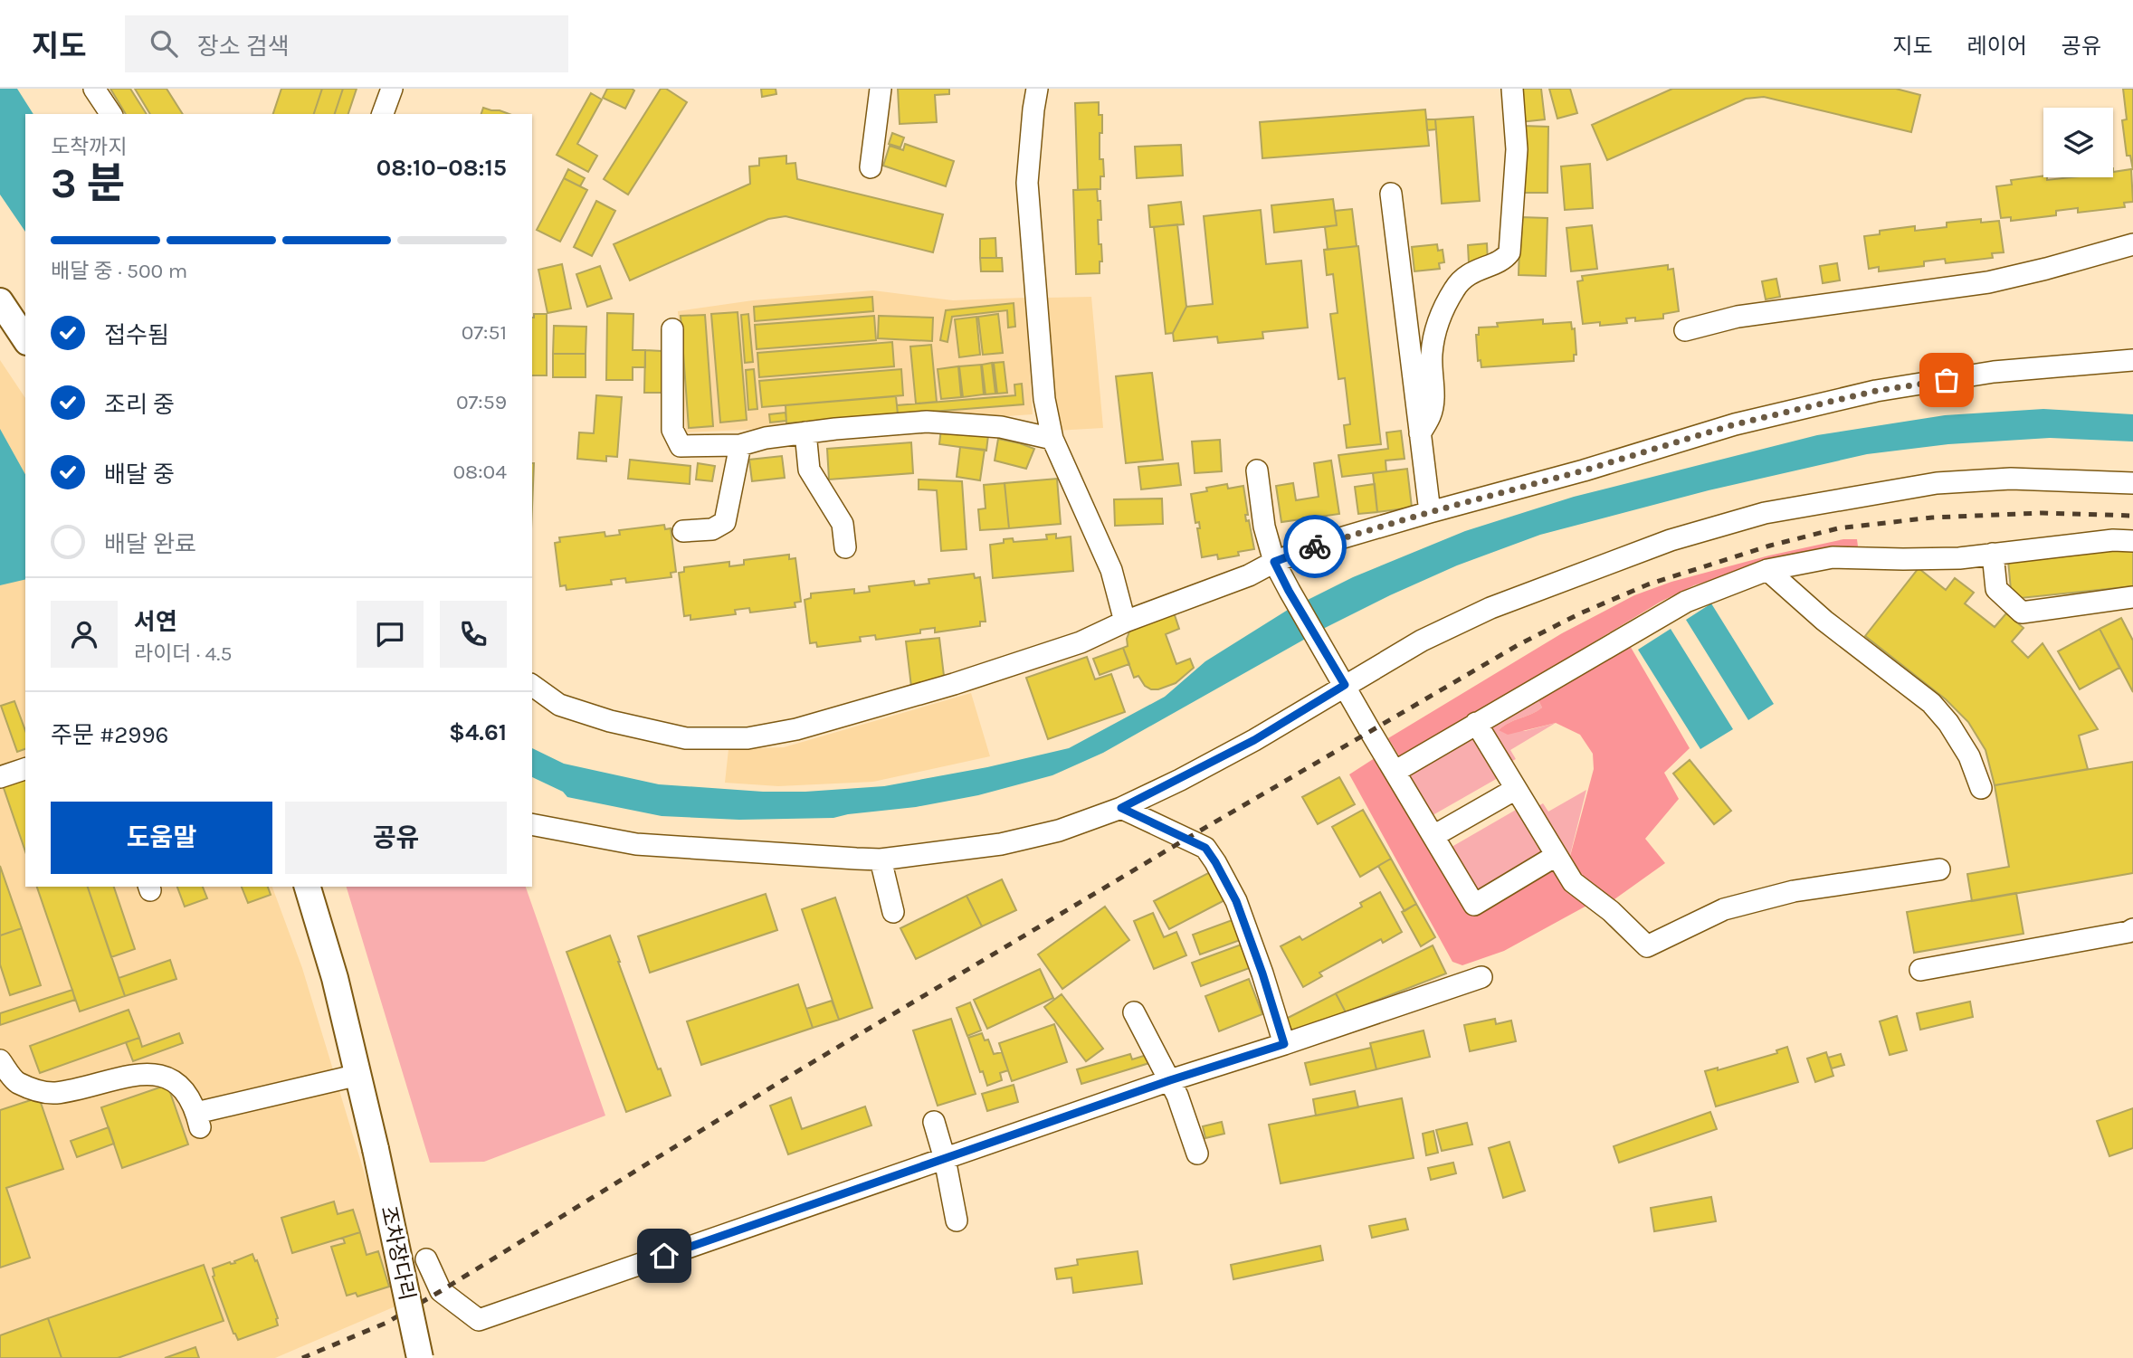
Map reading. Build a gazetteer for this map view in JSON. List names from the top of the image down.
{
  "streets": {
    "main road": ["조차장다리"]
  },
  "page": {
    "header": "지도",
    "search": "장소 검색",
    "nav": ["지도", "레이어", "공유"],
    "heading": ["3 분", "도착까지", "08:10–08:15"],
    "panel": [
      "서연",
      "라이더 · 4.5",
      "주문 #2996",
      "$4.61"
    ],
    "bar": "배달 중 · 500 m",
    "list": [
      ["접수됨", "07:51"],
      ["조리 중", "07:59"],
      ["배달 중", "08:04"],
      "배달 완료"
    ],
    "buttons": ["도움말", "공유"]
  }
}
